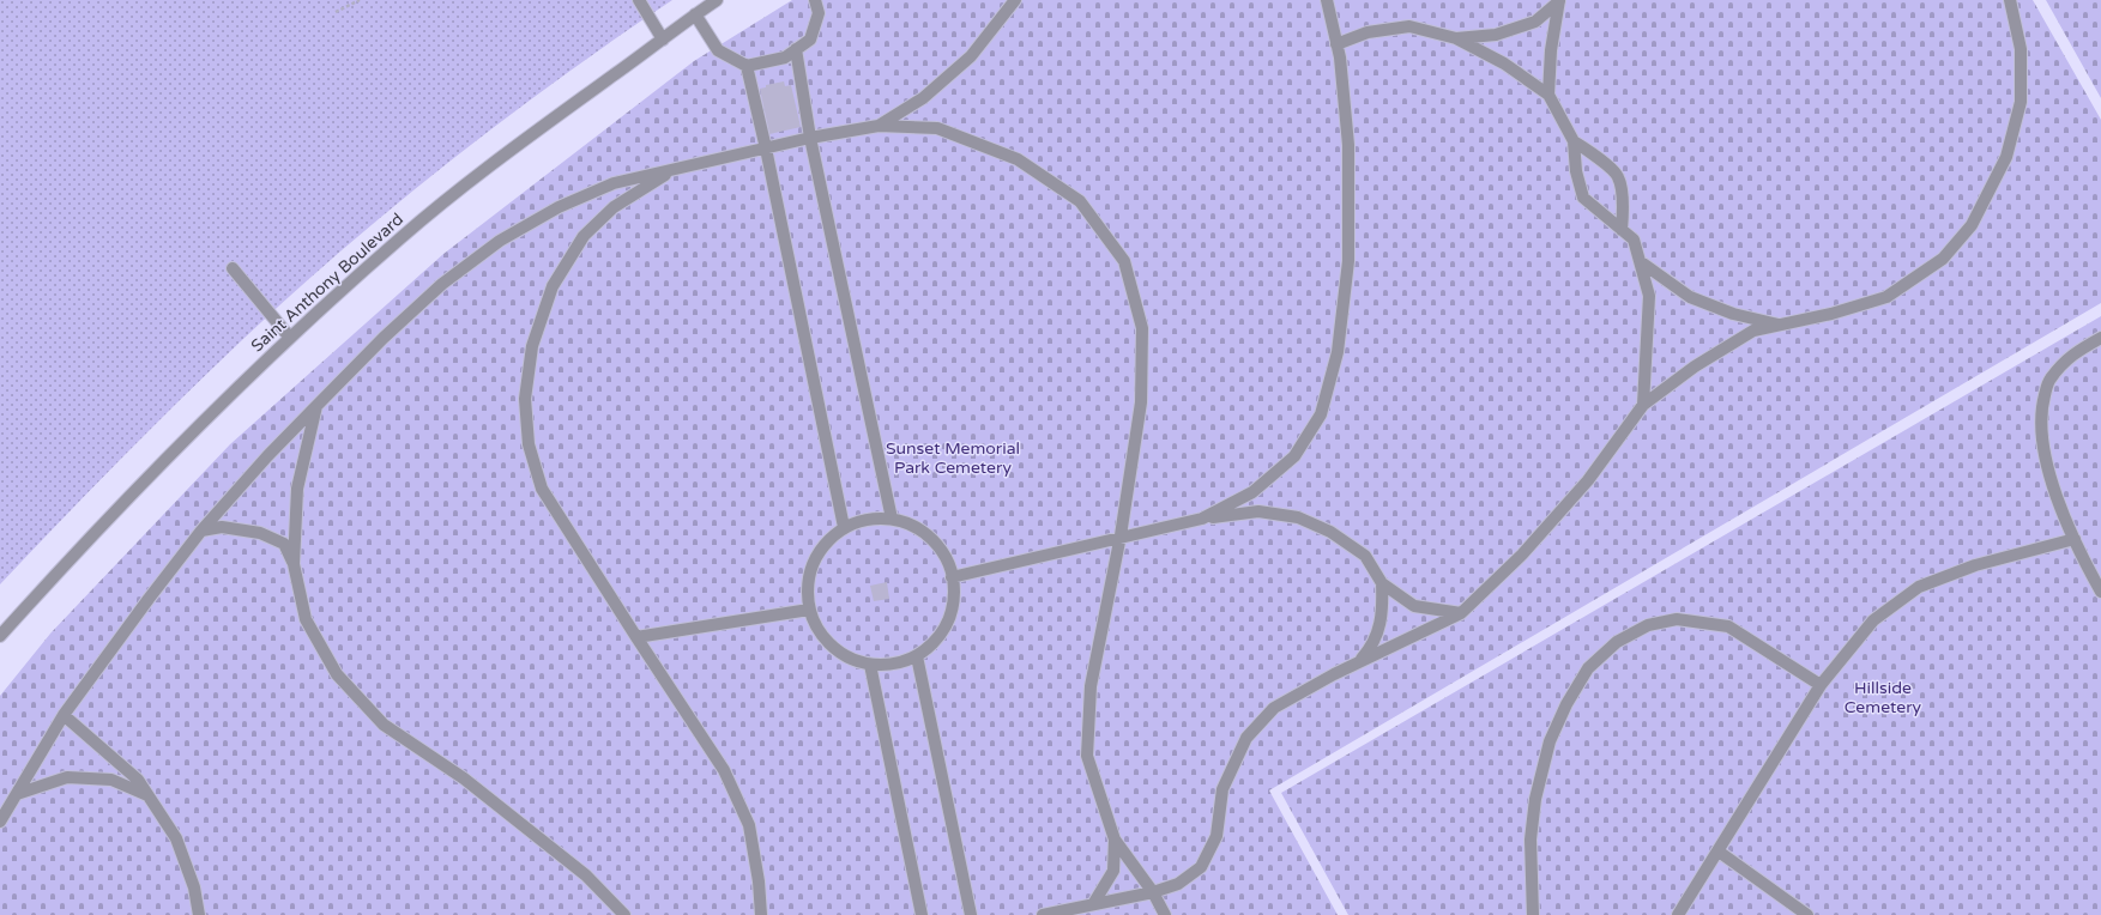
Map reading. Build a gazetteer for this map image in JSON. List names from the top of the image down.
{
  "streets": {
    "street": ["Saint Anthony Boulevard"]
  },
  "parks": ["Sunset Memorial Park Cemetery", "Hillside Cemetery"]
}
